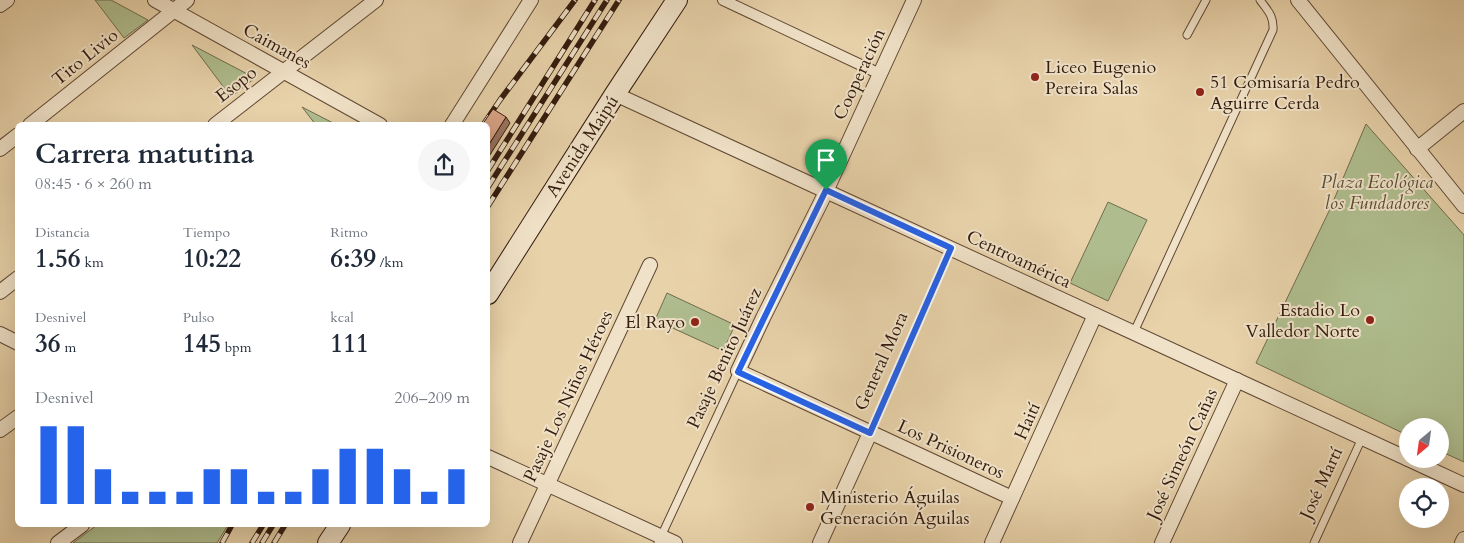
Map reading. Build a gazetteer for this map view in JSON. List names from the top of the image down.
{
  "streets": {
    "main road": ["Avenida Maipú"],
    "street": [
      "Caimanes",
      "Tito Livio",
      "Cooperación",
      "Esopo",
      "Centroamérica",
      "Pasaje Benito Juárez",
      "General Mora",
      "Pasaje Los Niños Héroes",
      "Haití",
      "Los Prisioneros",
      "José Simeón Cañas"
    ],
    "lane": ["José Martí"]
  },
  "crossings": [
    ["Caimanes", "Tito Livio"],
    ["Caimanes", "Esopo"],
    ["Cooperación", "Centroamérica"],
    ["Cooperación", "Pasaje Benito Juárez"],
    ["Avenida Maipú", "Centroamérica"],
    ["Centroamérica", "Pasaje Benito Juárez"],
    ["Centroamérica", "General Mora"],
    ["Centroamérica", "Haití"],
    ["Centroamérica", "José Simeón Cañas"],
    ["Centroamérica", "José Martí"],
    ["Pasaje Benito Juárez", "Los Prisioneros"],
    ["General Mora", "Los Prisioneros"],
    ["Haití", "Los Prisioneros"]
  ],
  "parks": ["Plaza Ecológica los Fundadores"],
  "places": [
    "Liceo Eugenio Pereira Salas",
    "51 Comisaría Pedro Aguirre Cerda",
    "Estadio Lo Valledor Norte",
    "El Rayo",
    "Ministerio Águilas Generación Águilas"
  ],
  "north": "bottom left",
  "page": {
    "heading": ["Carrera matutina", "08:45 · 6 × 260 m"],
    "stats": [
      ["Distancia", "1.56 km"],
      ["Tiempo", "10:22"],
      ["Ritmo", "6:39 /km"],
      ["Desnivel", "36 m"],
      ["Pulso", "145 bpm"],
      ["kcal", "111"]
    ],
    "chart": ["Desnivel", "206–209 m"]
  }
}
